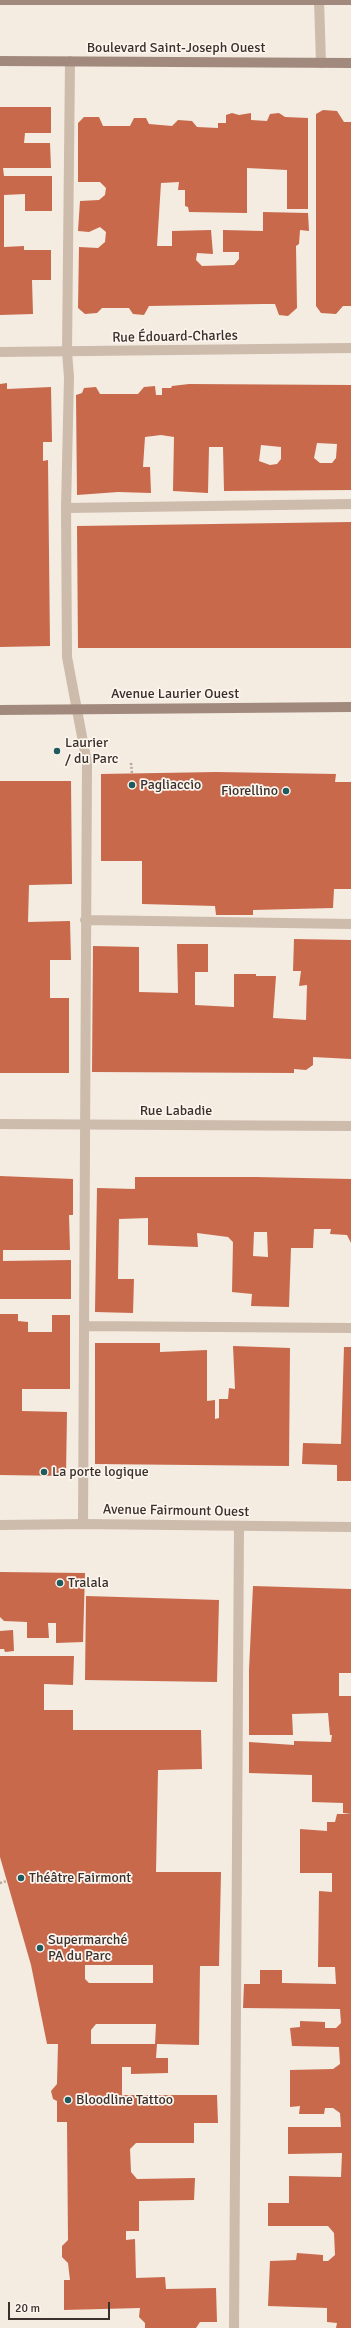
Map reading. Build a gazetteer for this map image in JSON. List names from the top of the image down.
{
  "streets": {
    "main road": ["Boulevard Saint-Joseph Ouest", "Avenue Laurier Ouest"],
    "street": ["Rue Édouard-Charles", "Rue Labadie", "Avenue Fairmount Ouest"]
  },
  "places": [
    "Laurier / du Parc",
    "Pagliaccio",
    "Fiorellino",
    "La porte logique",
    "Tralala",
    "Théâtre Fairmont",
    "Supermarché PA du Parc",
    "Bloodline Tattoo"
  ],
  "scale_bar": "20 m"
}
